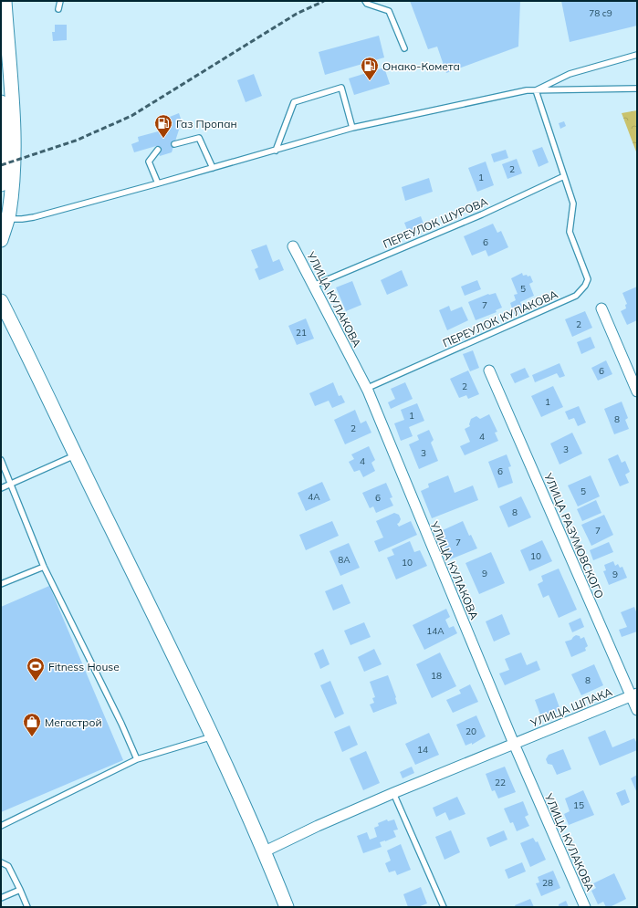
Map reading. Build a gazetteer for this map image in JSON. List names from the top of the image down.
{
  "streets": {
    "street": ["УЛИЦА КУЛАКОВА", "УЛИЦА РАЗУМОВСКОГО", "УЛИЦА ШПАКА"],
    "lane": ["ПЕРЕУЛОК ШУРОВА", "ПЕРЕУЛОК КУЛАКОВА"]
  },
  "crossings": [
    ["ПЕРЕУЛОК ШУРОВА", "УЛИЦА КУЛАКОВА"],
    ["ПЕРЕУЛОК ШУРОВА", "ПЕРЕУЛОК КУЛАКОВА"],
    ["УЛИЦА КУЛАКОВА", "УЛИЦА ШПАКА"],
    ["УЛИЦА РАЗУМОВСКОГО", "УЛИЦА ШПАКА"]
  ],
  "places": {
    "fuel station": ["Онако-Комета", "Газ Пропан"],
    "sports": ["Fitness House"],
    "shop": ["Мегастрой"]
  },
  "house_numbers": [
    "78 с9",
    "2",
    "1",
    "6",
    "5",
    "7",
    "2",
    "21",
    "6",
    "2",
    "1",
    "1",
    "8",
    "2",
    "4",
    "3",
    "3",
    "4",
    "6",
    "5",
    "4А",
    "6",
    "8",
    "7",
    "7",
    "10",
    "8А",
    "10",
    "9",
    "9",
    "14А",
    "18",
    "8",
    "20",
    "14",
    "22",
    "15",
    "28"
  ]
}
